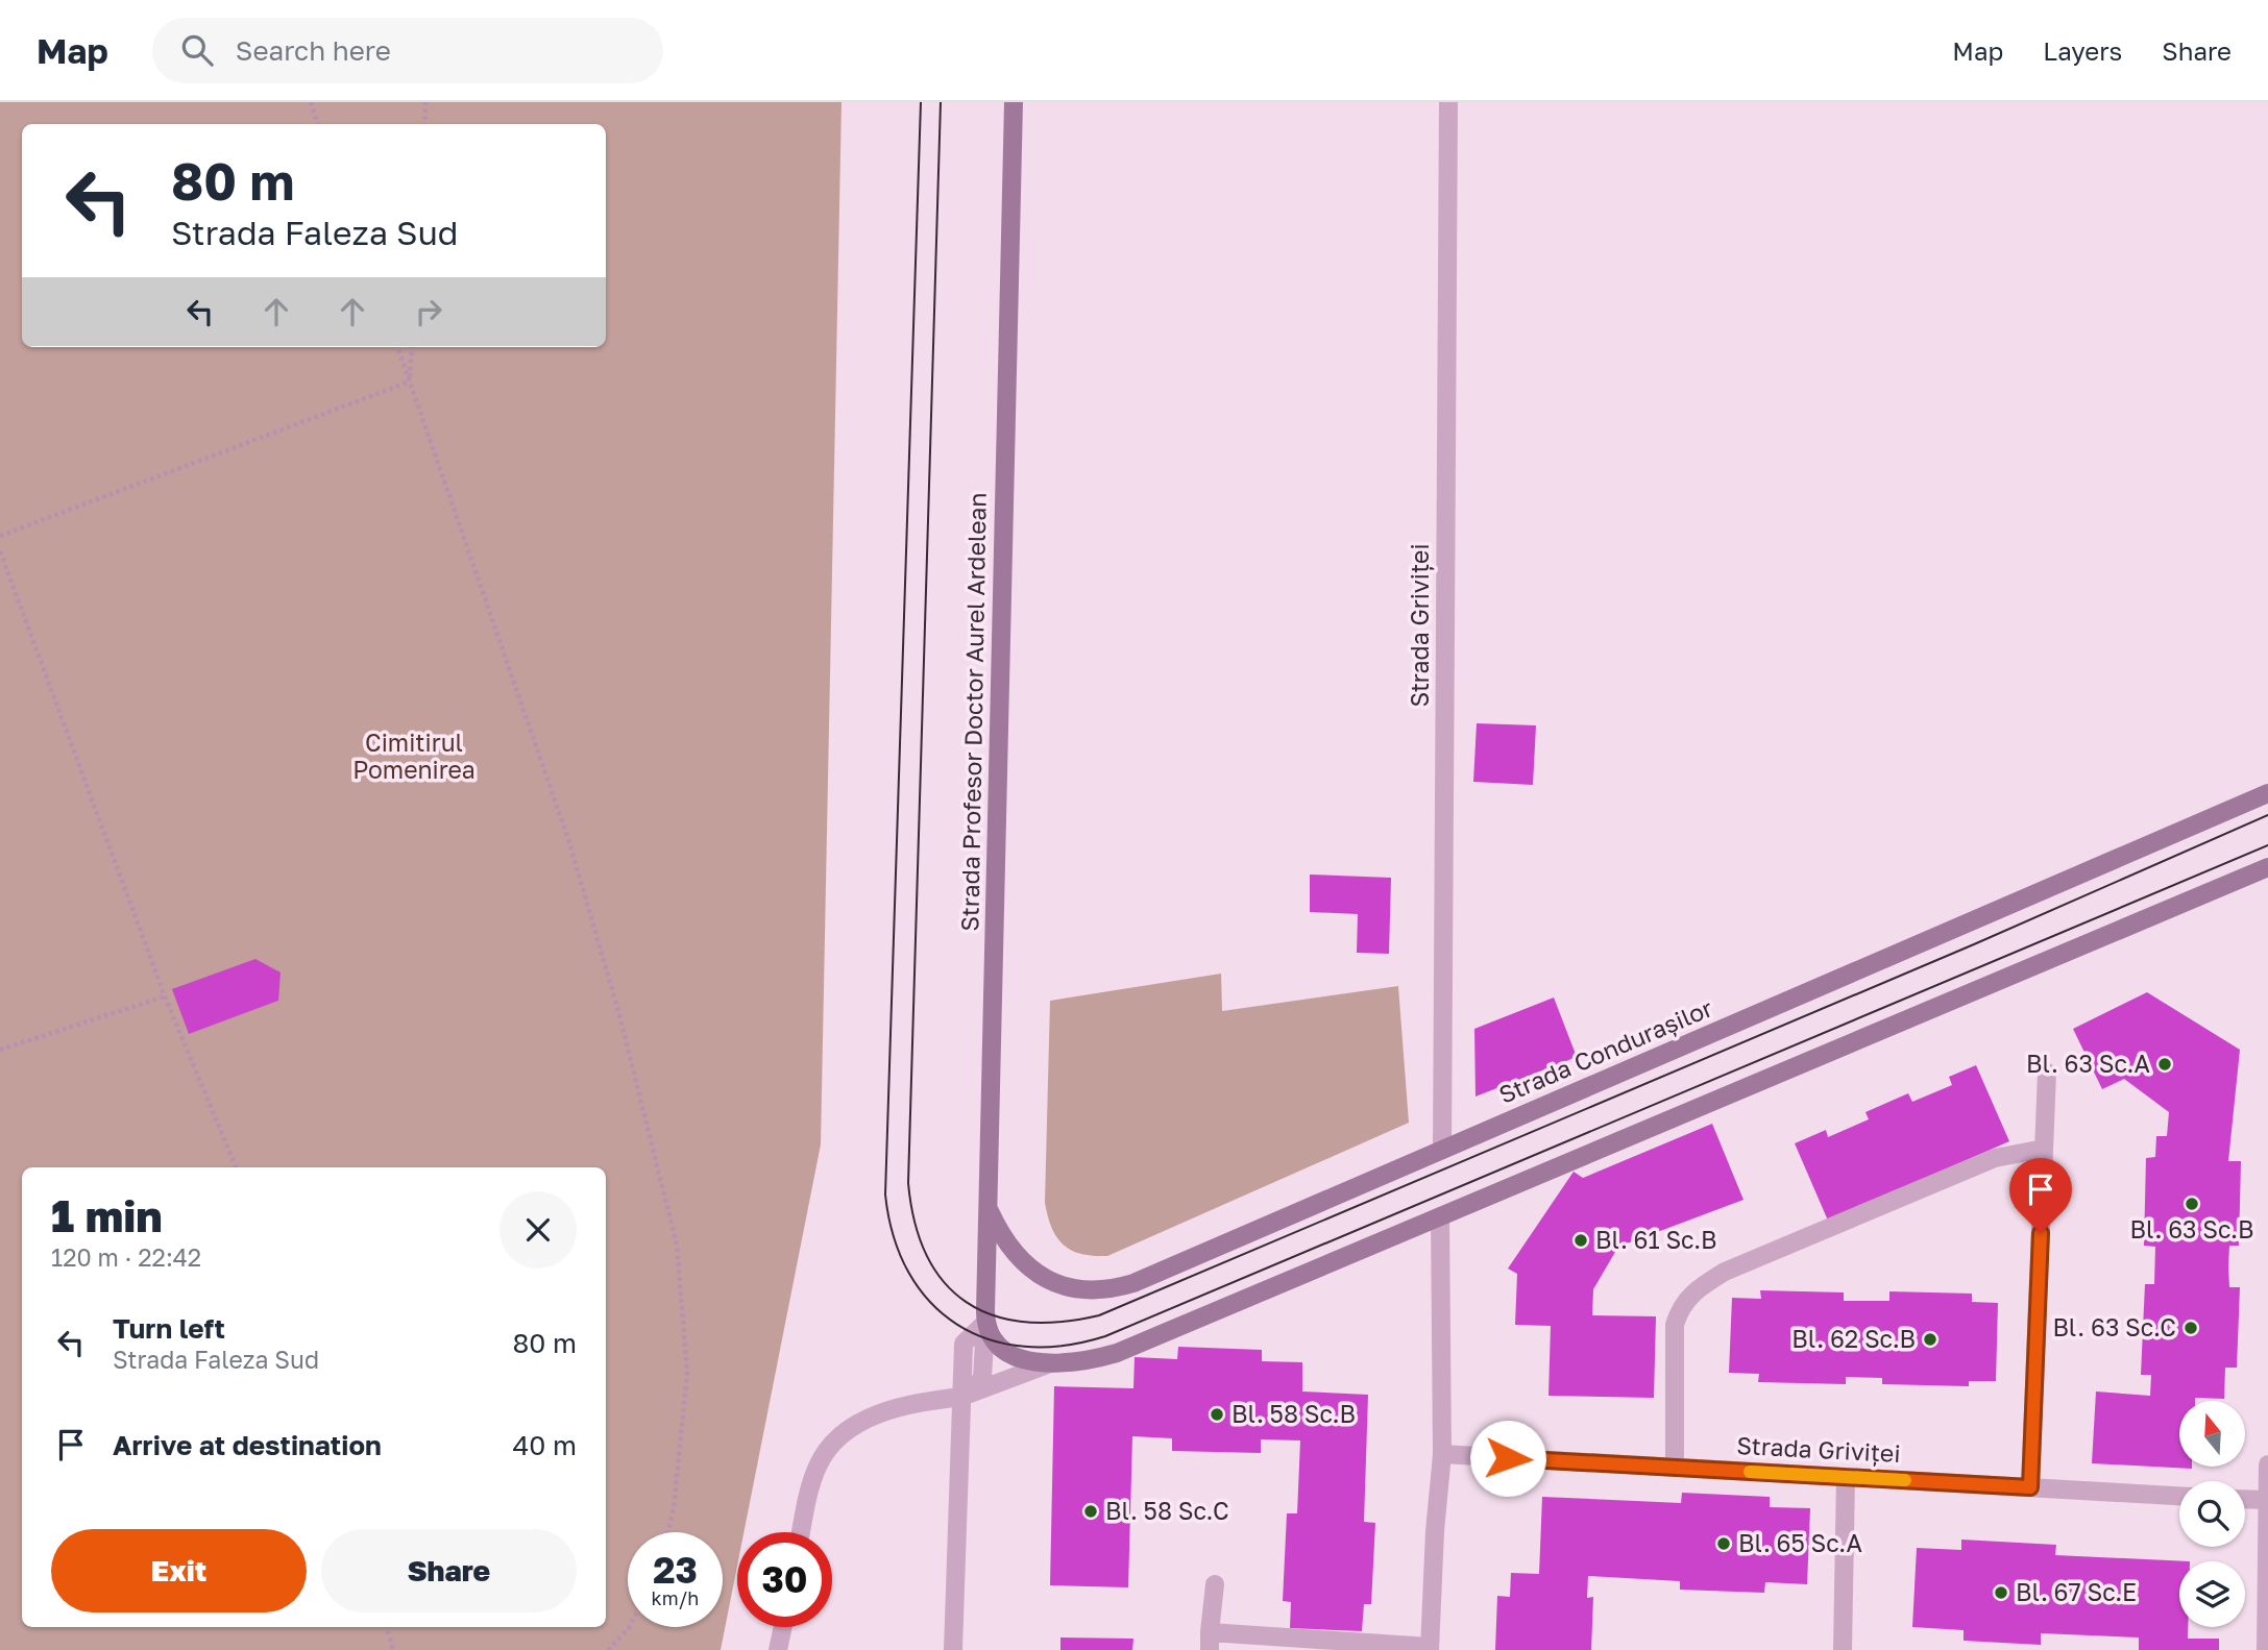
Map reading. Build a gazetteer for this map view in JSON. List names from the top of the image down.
{
  "streets": {
    "main road": ["Strada Profesor Doctor Aurel Ardelean", "Strada Condurașilor"],
    "street": ["Strada Griviței"]
  },
  "crossings": [
    ["Strada Griviței", "Strada Condurașilor"],
    ["Strada Profesor Doctor Aurel Ardelean", "Strada Condurașilor"]
  ],
  "parks": ["Cimitirul Pomenirea"],
  "places": [
    "Bl. 63 Sc.A",
    "Bl. 63 Sc.B",
    "Bl. 61 Sc.B",
    "Bl. 63 Sc.C",
    "Bl. 62 Sc.B",
    "Bl. 58 Sc.B",
    "Bl. 58 Sc.C",
    "Bl. 65 Sc.A",
    "Bl. 67 Sc.E"
  ],
  "north": "top",
  "page": {
    "header": "Map",
    "search": "Search here",
    "nav": ["Map", "Layers", "Share"],
    "turn": ["80 m", "Strada Faleza Sud"],
    "heading": ["1 min", "120 m · 22:42"],
    "list": [
      {
        "name": "Turn left",
        "note": "Strada Faleza Sud",
        "value": "80 m"
      },
      {
        "name": "Arrive at destination",
        "value": "40 m"
      }
    ],
    "buttons": ["Exit", "Share"],
    "speed": "23 km/h",
    "limit": "30"
  }
}
